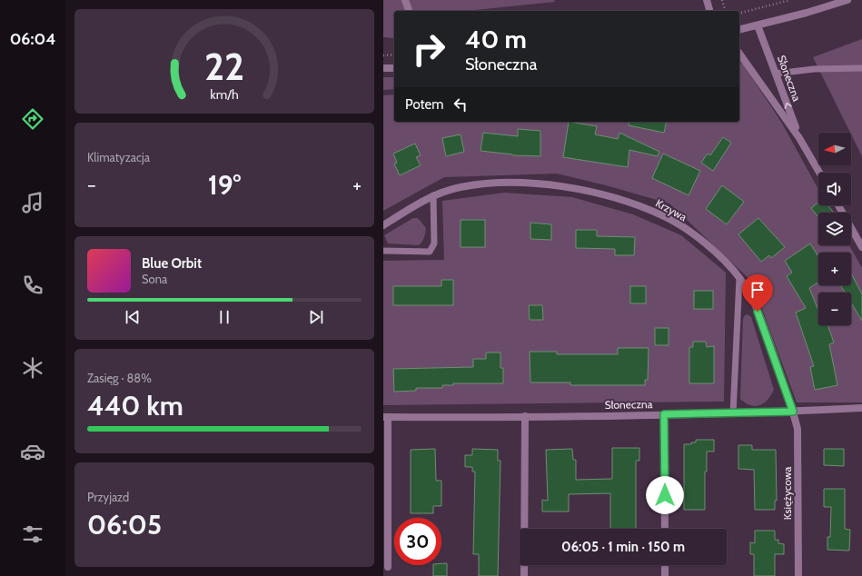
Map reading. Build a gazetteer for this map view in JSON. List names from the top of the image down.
{
  "streets": {
    "street": ["Słoneczna", "Krzywa", "Księżycowa"]
  },
  "crossings": [
    ["Słoneczna", "Krzywa"],
    ["Słoneczna", "Księżycowa"],
    ["Krzywa", "Księżycowa"]
  ],
  "north": "left",
  "page": {
    "tabs": "06:04",
    "turn": ["40 m", "Słoneczna"],
    "then": "Potem",
    "tile": [
      "Klimatyzacja",
      ["Zasięg · 88%", "440 km"],
      ["Przyjazd", "06:05"]
    ],
    "map_buttons": ["+", "−"],
    "heat": ["−", "19°", "+"],
    "song": ["Blue Orbit", "Sona"],
    "limit": "30",
    "trip": "06:05 · 1 min · 150 m",
    "gauge": ["22", "km/h"]
  }
}
